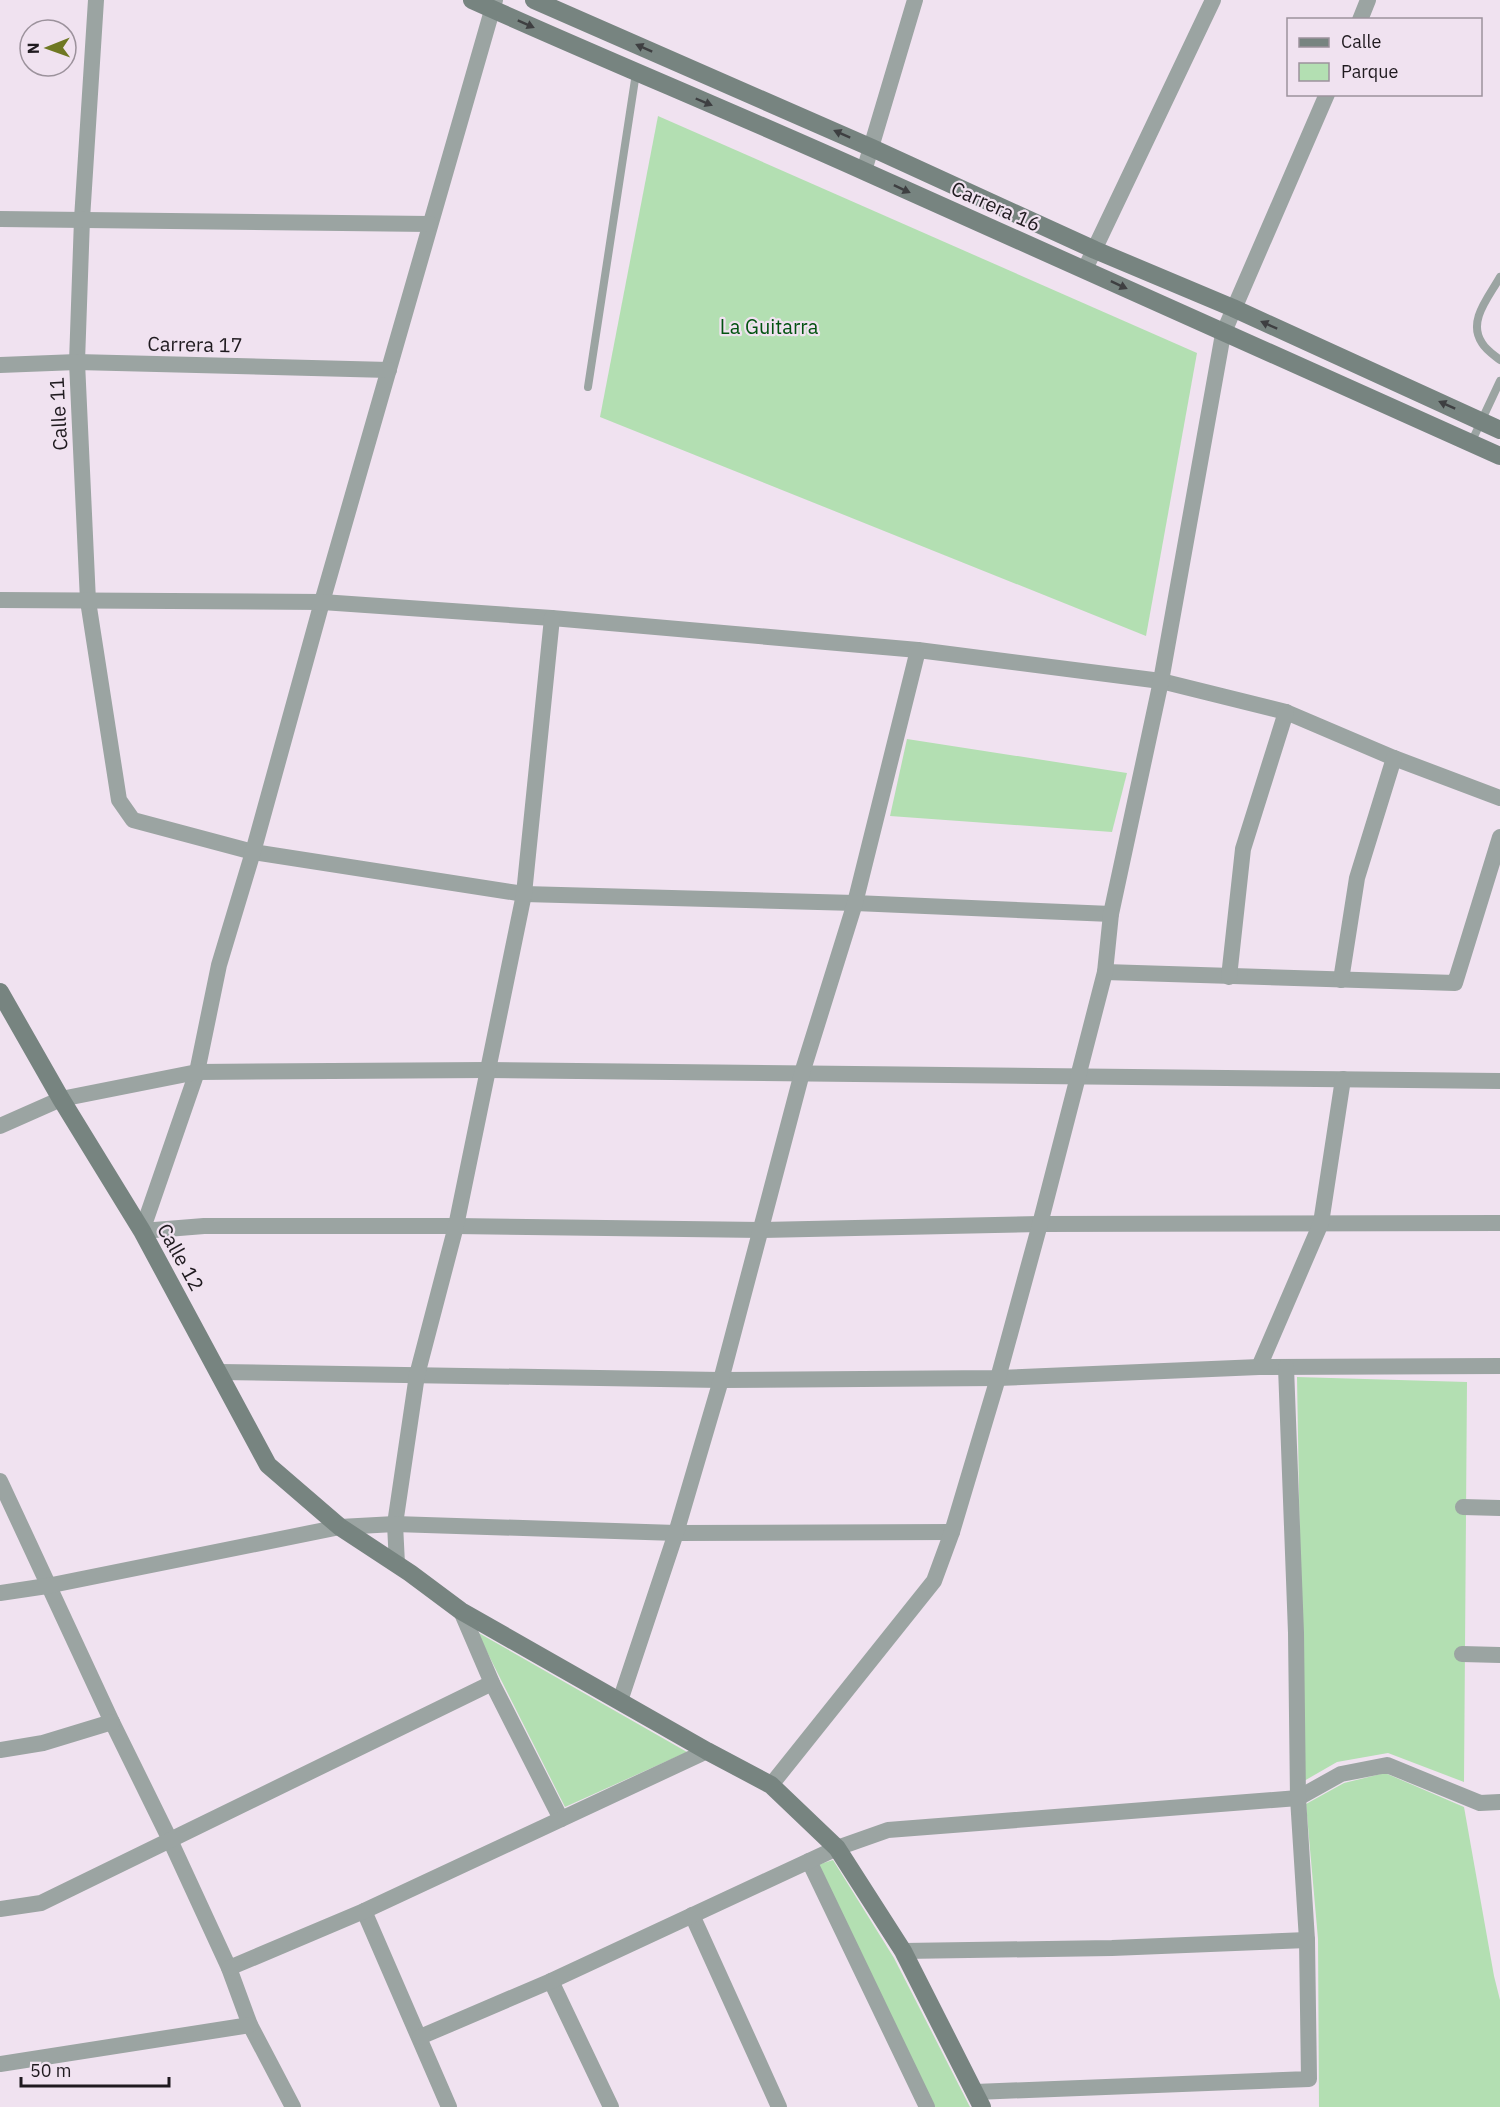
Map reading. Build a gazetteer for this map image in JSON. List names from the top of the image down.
{
  "streets": {
    "main road": ["Carrera 16", "Calle 12"],
    "street": ["Carrera 17", "Calle 11"]
  },
  "crossings": [
    ["Carrera 17", "Calle 11"]
  ],
  "parks": ["La Guitarra"],
  "legend": ["Calle", "Parque"],
  "scale_bar": "50 m",
  "north": "left"
}
